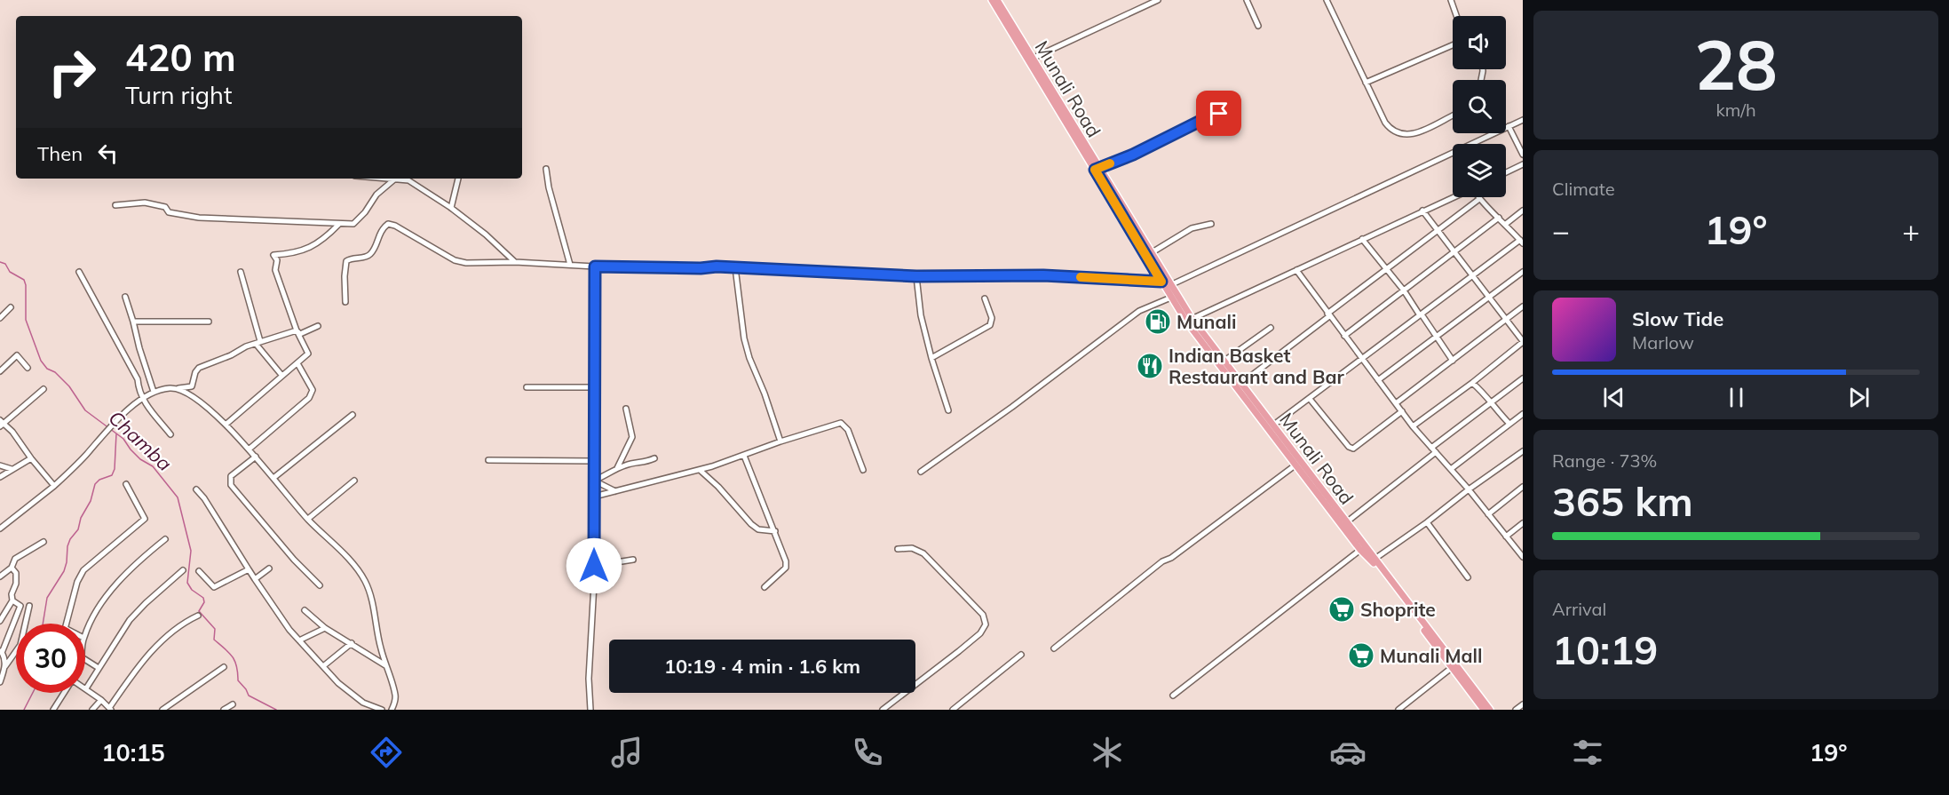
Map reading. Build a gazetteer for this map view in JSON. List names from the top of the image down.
{
  "streets": {
    "main road": ["Munali Road"]
  },
  "water": ["Chamba"],
  "places": {
    "fuel station": ["Munali"],
    "restaurant": ["Indian Basket Restaurant and Bar"],
    "supermarket": ["Shoprite", "Munali Mall"]
  },
  "page": {
    "tile": [
      ["28", "km/h"],
      "Climate",
      ["Range · 73%", "365 km"],
      ["Arrival", "10:19"]
    ],
    "turn": ["420 m", "Turn right"],
    "then": "Then",
    "heat": ["−", "19°", "+"],
    "song": ["Slow Tide", "Marlow"],
    "limit": "30",
    "trip": "10:19 · 4 min · 1.6 km",
    "tabs": ["10:15", "19°"]
  }
}
